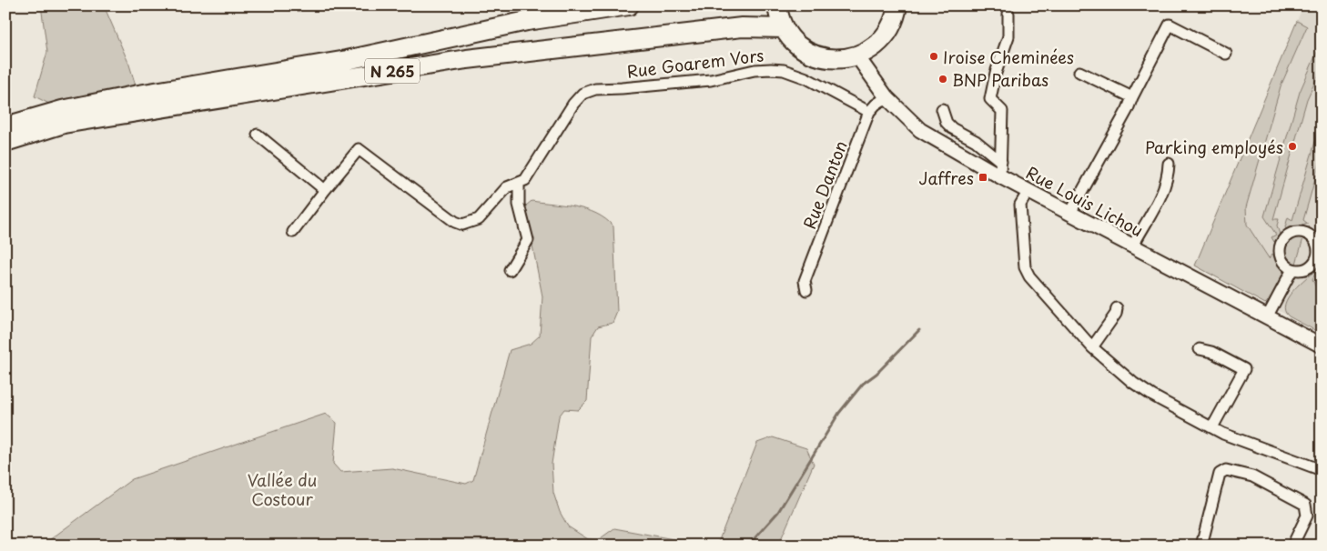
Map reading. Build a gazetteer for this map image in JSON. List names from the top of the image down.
{
  "streets": {
    "highway": ["N 265"],
    "main road": ["Rue Louis Lichou"],
    "street": ["Rue Goarem Vors", "Rue Danton"]
  },
  "crossings": [
    ["Rue Goarem Vors", "Rue Danton"],
    ["Rue Danton", "Rue Louis Lichou"]
  ],
  "parks": ["Vallée du Costour"],
  "places": {
    "other": ["Iroise Cheminées", "BNP Paribas", "Parking employés"],
    "transit": ["Jaffres"]
  }
}
